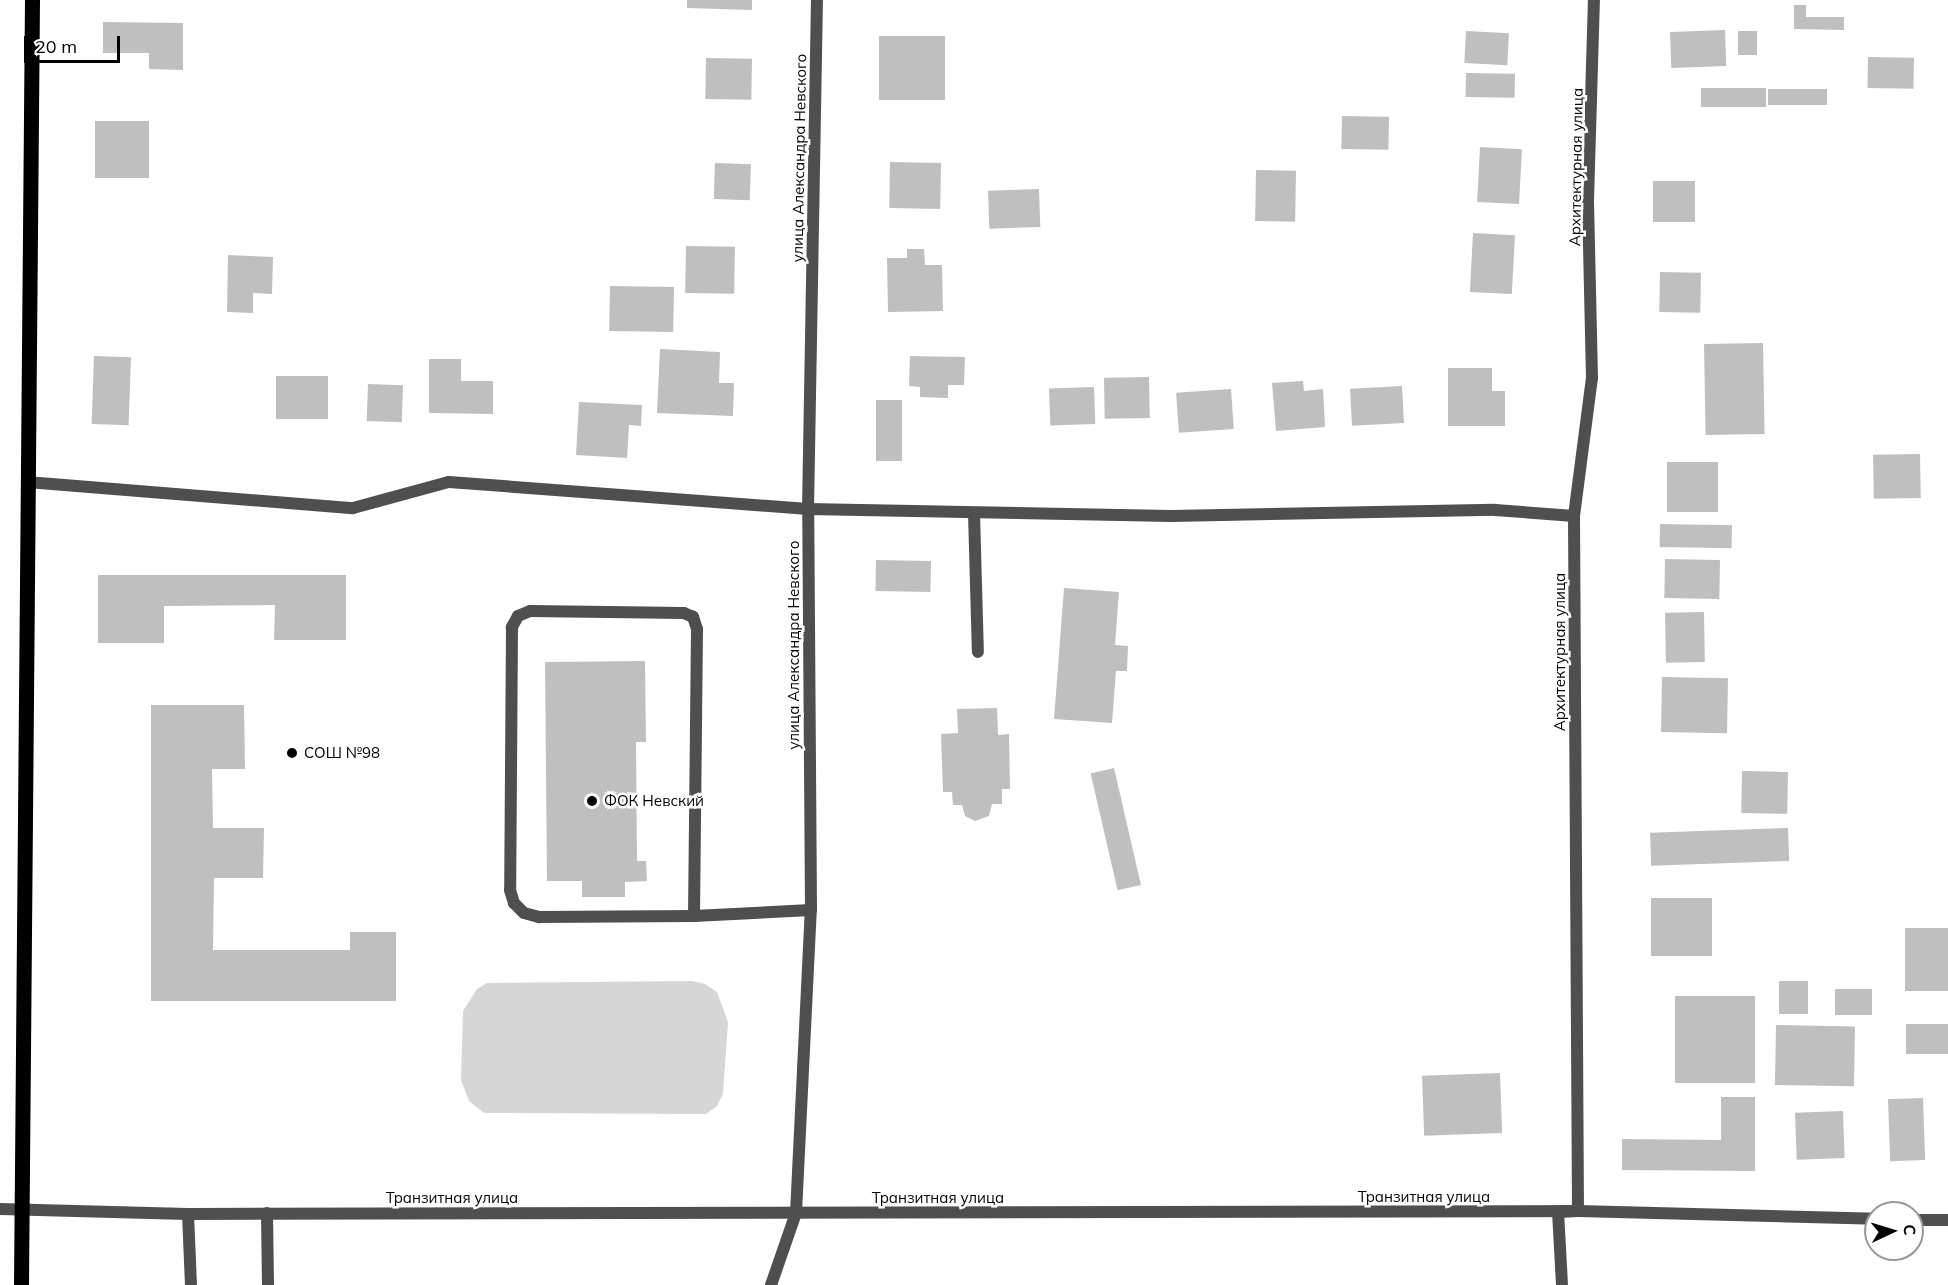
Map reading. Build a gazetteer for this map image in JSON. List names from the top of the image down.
{
  "streets": {
    "street": ["улица Александра Невского", "Архитектурная улица", "Транзитная улица"]
  },
  "crossings": [
    ["улица Александра Невского", "Транзитная улица"],
    ["Архитектурная улица", "Транзитная улица"]
  ],
  "places": ["СОШ №98", "ФОК Невский"],
  "scale_bar": "20 m",
  "north": "right"
}
